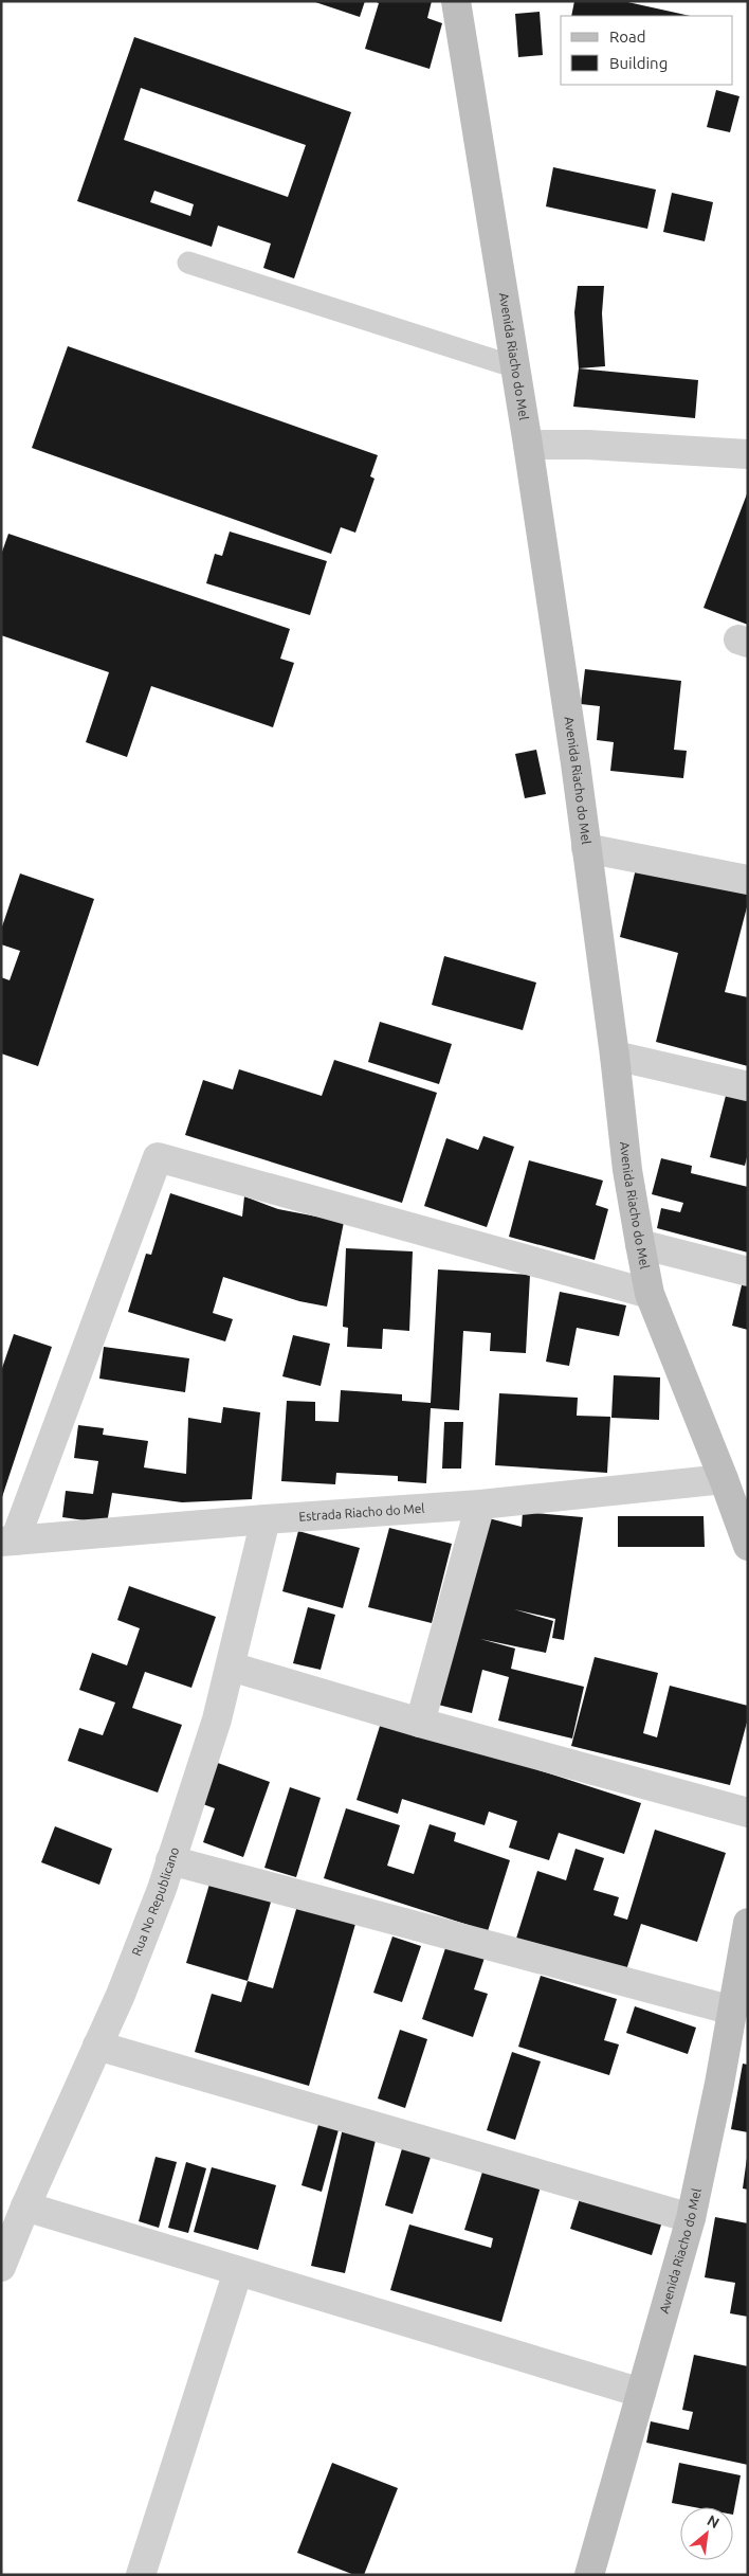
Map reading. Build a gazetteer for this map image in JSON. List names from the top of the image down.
{
  "streets": {
    "street": ["Avenida Riacho do Mel", "Estrada Riacho do Mel", "Rua No Republicano"]
  },
  "crossings": [
    ["Avenida Riacho do Mel", "Estrada Riacho do Mel"],
    ["Estrada Riacho do Mel", "Rua No Republicano"]
  ],
  "legend": ["Road", "Building"],
  "north": "top right"
}
